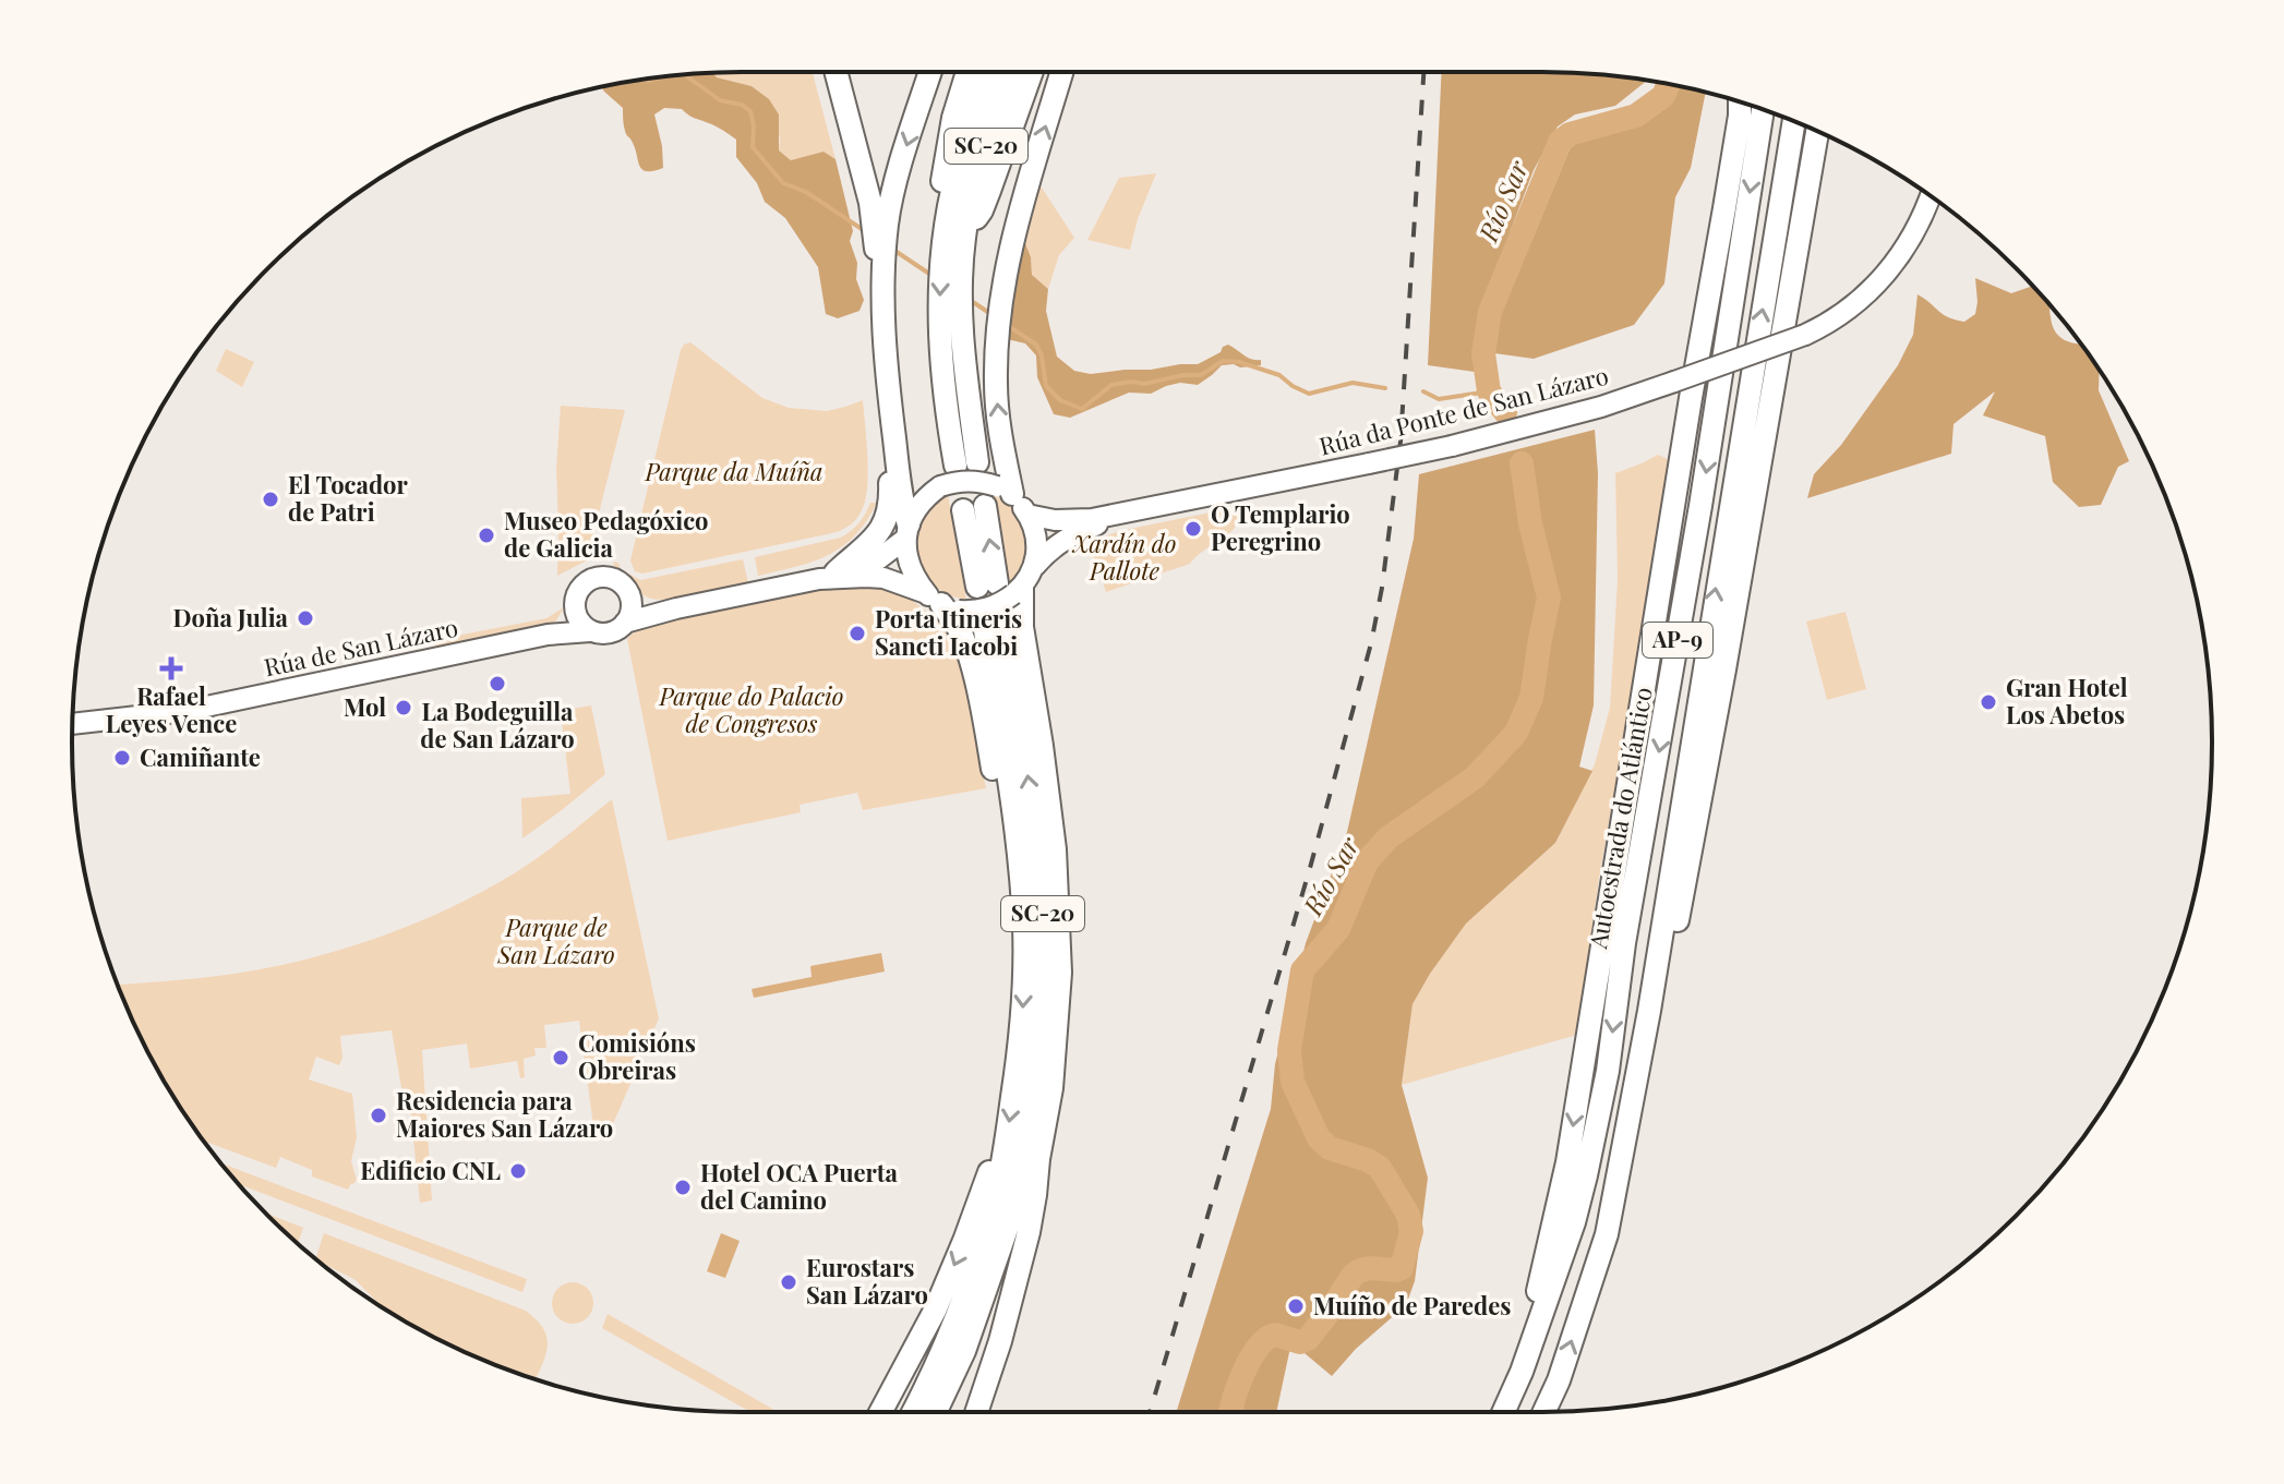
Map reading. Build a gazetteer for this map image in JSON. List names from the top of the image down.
{
  "streets": {
    "highway": ["SC-20", "AP-9", "Autoestrada do Atlántico"],
    "main road": ["Rúa da Ponte de San Lázaro", "Rúa de San Lázaro"]
  },
  "crossings": [
    ["SC-20", "Rúa da Ponte de San Lázaro"]
  ],
  "water": ["Río Sar"],
  "parks": [
    "Parque da Muíña",
    "Xardín do Pallote",
    "Parque do Palacio de Congresos",
    "Parque de San Lázaro"
  ],
  "places": {
    "other": [
      "El Tocador de Patri",
      "O Templario Peregrino",
      "Museo Pedagóxico de Galicia",
      "Doña Julia",
      "Porta Itineris Sancti Iacobi",
      "La Bodeguilla de San Lázaro",
      "Gran Hotel Los Abetos",
      "Mol",
      "Camiñante",
      "Comisións Obreiras",
      "Residencia para Maiores San Lázaro",
      "Edificio CNL",
      "Hotel OCA Puerta del Camino",
      "Eurostars San Lázaro",
      "Muíño de Paredes"
    ],
    "health": ["Rafael Leyes Vence"]
  }
}
